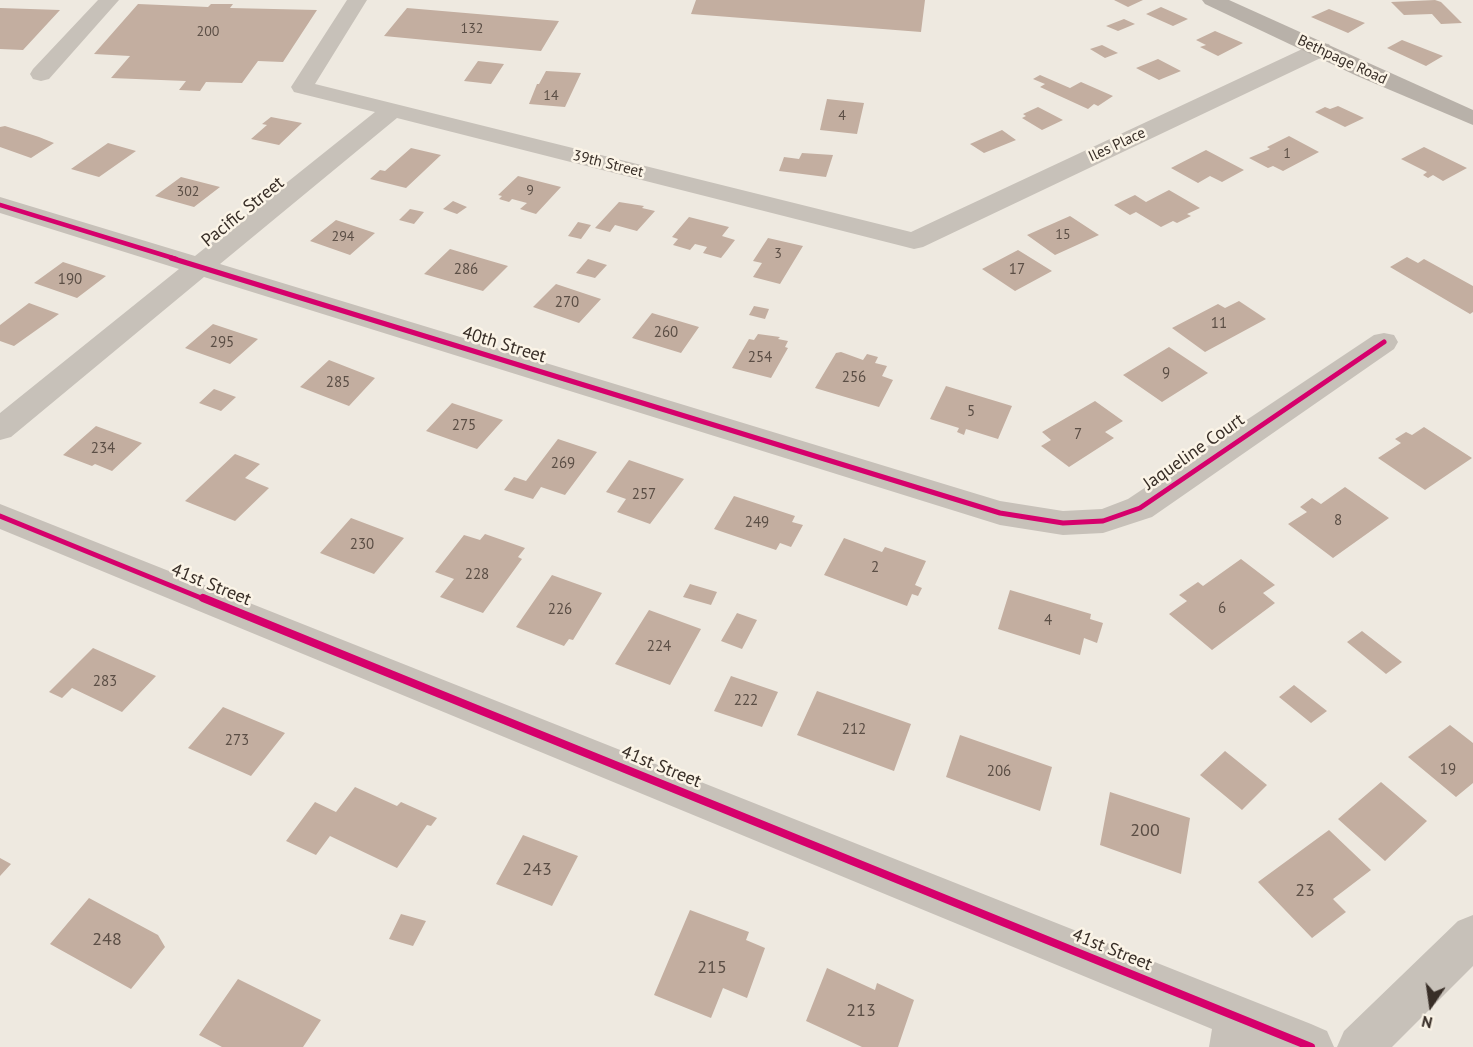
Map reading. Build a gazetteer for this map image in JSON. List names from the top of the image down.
{
  "streets": {
    "street": [
      "Bethpage Road",
      "Iles Place",
      "39th Street",
      "Pacific Street",
      "40th Street",
      "Jaqueline Court",
      "41st Street"
    ]
  },
  "crossings": [
    ["Bethpage Road", "Iles Place"],
    ["Iles Place", "39th Street"],
    ["39th Street", "Pacific Street"],
    ["Pacific Street", "40th Street"],
    ["40th Street", "Jaqueline Court"]
  ],
  "house_numbers": [
    "132",
    "200",
    "14",
    "4",
    "1",
    "9",
    "302",
    "15",
    "294",
    "3",
    "286",
    "17",
    "190",
    "270",
    "11",
    "260",
    "295",
    "254",
    "9",
    "256",
    "285",
    "5",
    "275",
    "7",
    "234",
    "269",
    "257",
    "8",
    "249",
    "230",
    "2",
    "228",
    "6",
    "226",
    "4",
    "224",
    "283",
    "222",
    "212",
    "273",
    "19",
    "206",
    "200",
    "243",
    "23",
    "248",
    "215",
    "213"
  ],
  "north": "bottom"
}
